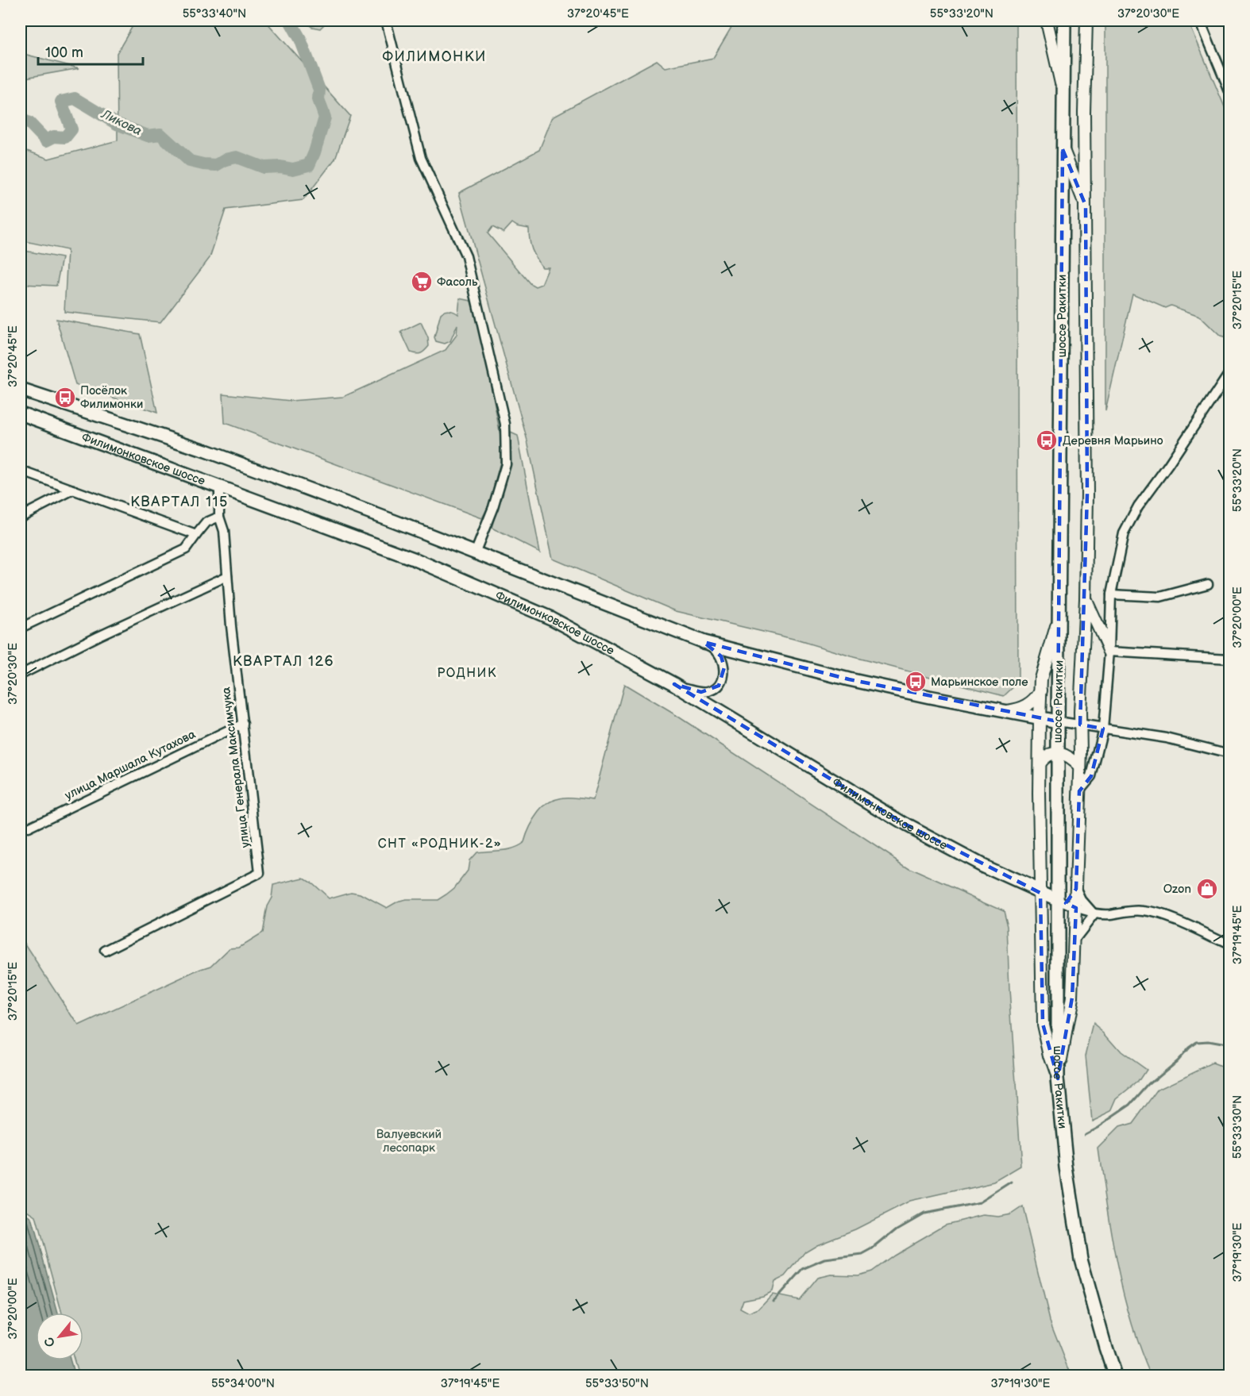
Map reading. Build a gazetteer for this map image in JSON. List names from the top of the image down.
{
  "streets": {
    "main road": ["шоссе Ракитки", "Филимонковское шоссе"],
    "street": ["улица Маршала Кутахова", "улица Генерала Максимчука"]
  },
  "crossings": [
    ["шоссе Ракитки", "Филимонковское шоссе"],
    ["Филимонковское шоссе", "улица Генерала Максимчука"],
    ["улица Маршала Кутахова", "улица Генерала Максимчука"]
  ],
  "districts": [
    "ФИЛИМОНКИ",
    "КВАРТАЛ 115",
    "КВАРТАЛ 126",
    "РОДНИК",
    "СНТ «РОДНИК-2»"
  ],
  "water": ["Ликова"],
  "parks": ["Валуевский лесопарк"],
  "places": {
    "supermarket": ["Фасоль"],
    "bus stop": ["Посёлок Филимонки", "Деревня Марьино", "Марьинское поле"],
    "shop": ["Ozon"]
  },
  "scale_bar": "100 m",
  "north": "bottom left",
  "coordinates": [
    "55°33'40\"N",
    "37°20'45\"E",
    "55°33'20\"N",
    "37°20'30\"E",
    "37°20'15\"E",
    "37°20'00\"E",
    "37°19'45\"E",
    "55°33'30\"N",
    "37°19'30\"E",
    "55°34'00\"N",
    "55°33'50\"N"
  ]
}
